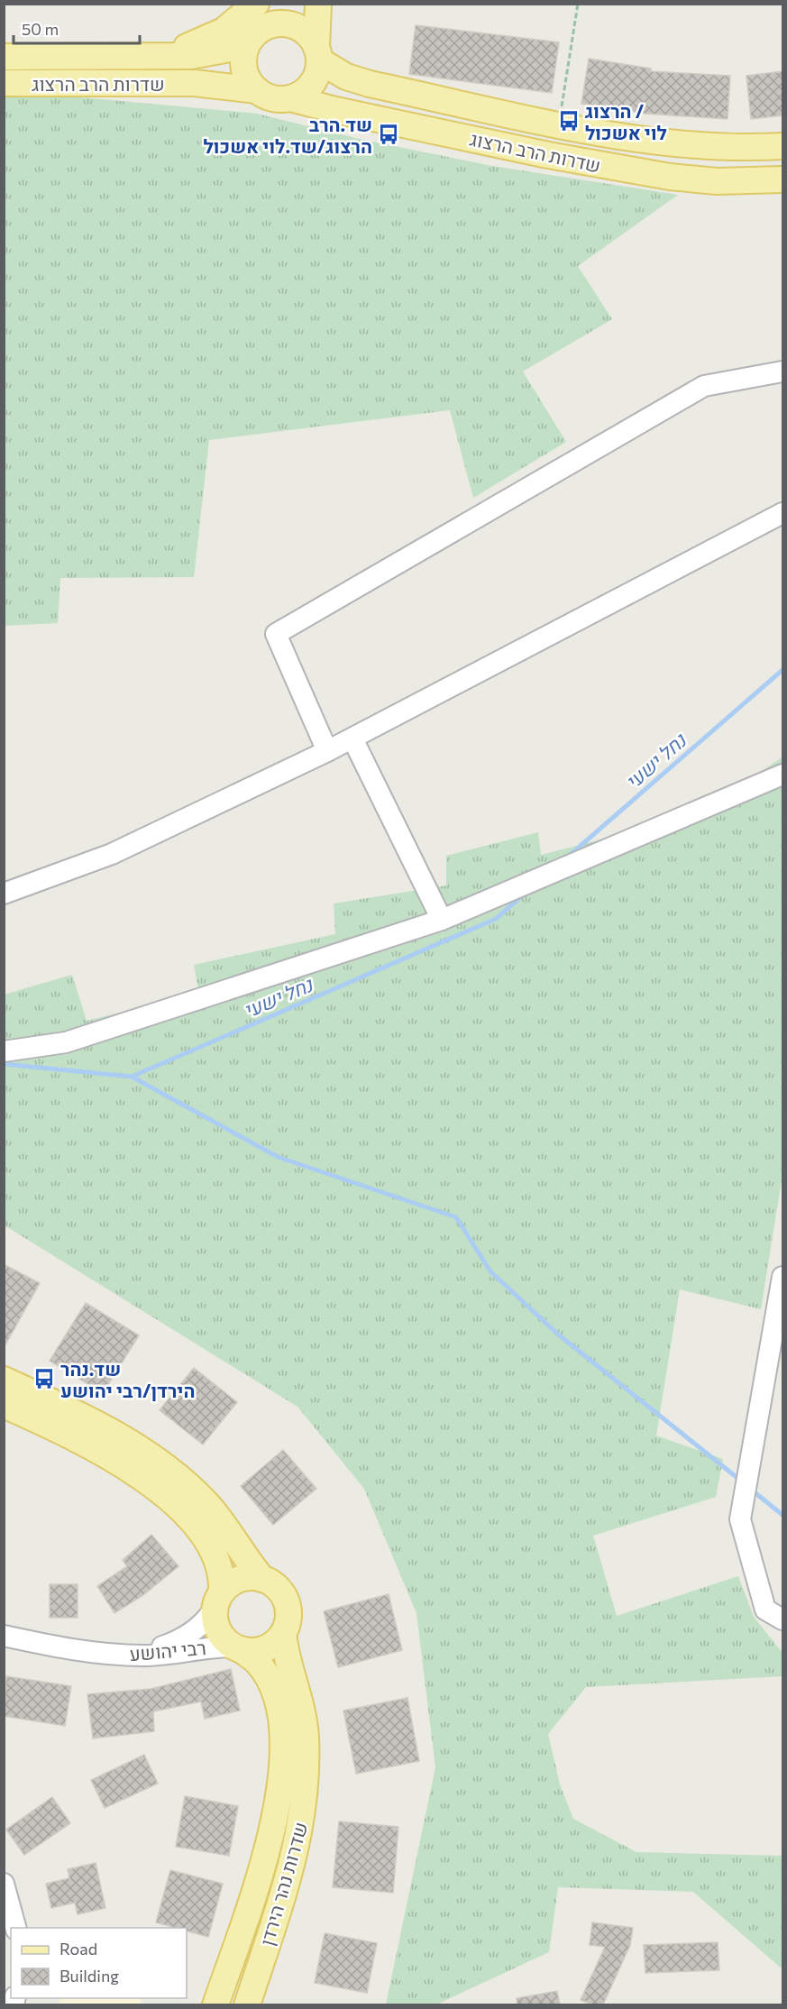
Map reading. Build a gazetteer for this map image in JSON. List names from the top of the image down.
{
  "streets": {
    "main road": ["שדרות הרב הרצוג", "שדרות נהר הירדן"],
    "street": ["רבי יהושע"]
  },
  "crossings": [
    ["רבי יהושע", "שדרות נהר הירדן"]
  ],
  "water": ["נחל ישעי"],
  "places": {
    "bus stop": ["הרצוג / לוי אשכול", "שד.הרב הרצוג/שד.לוי אשכול", "שד.נהר הירדן/רבי יהושע"]
  },
  "legend": ["Road", "Building"],
  "scale_bar": "50 m"
}
